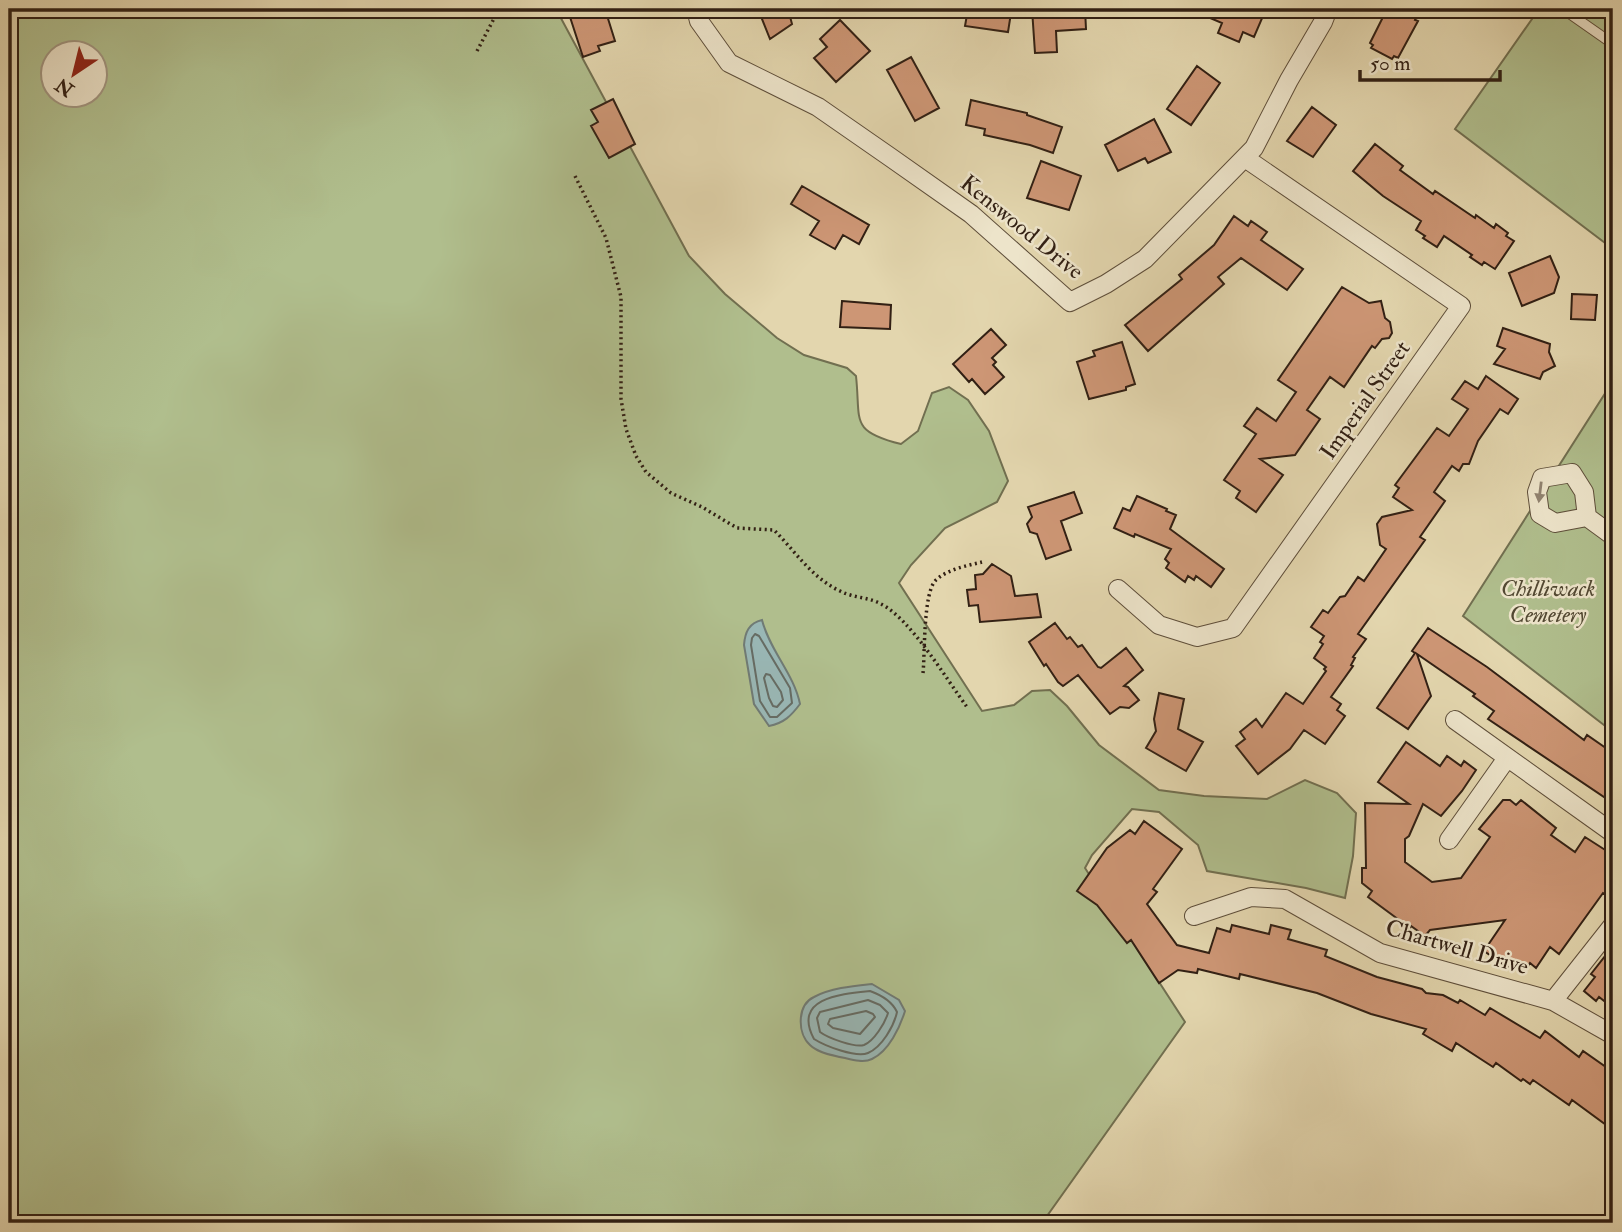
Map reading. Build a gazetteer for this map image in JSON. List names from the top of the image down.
{
  "streets": {
    "street": ["Kenswood Drive", "Imperial Street", "Chartwell Drive"]
  },
  "crossings": [
    ["Kenswood Drive", "Imperial Street"]
  ],
  "parks": ["Chilliwack Cemetery"],
  "scale_bar": "50 m",
  "north": "bottom left"
}
